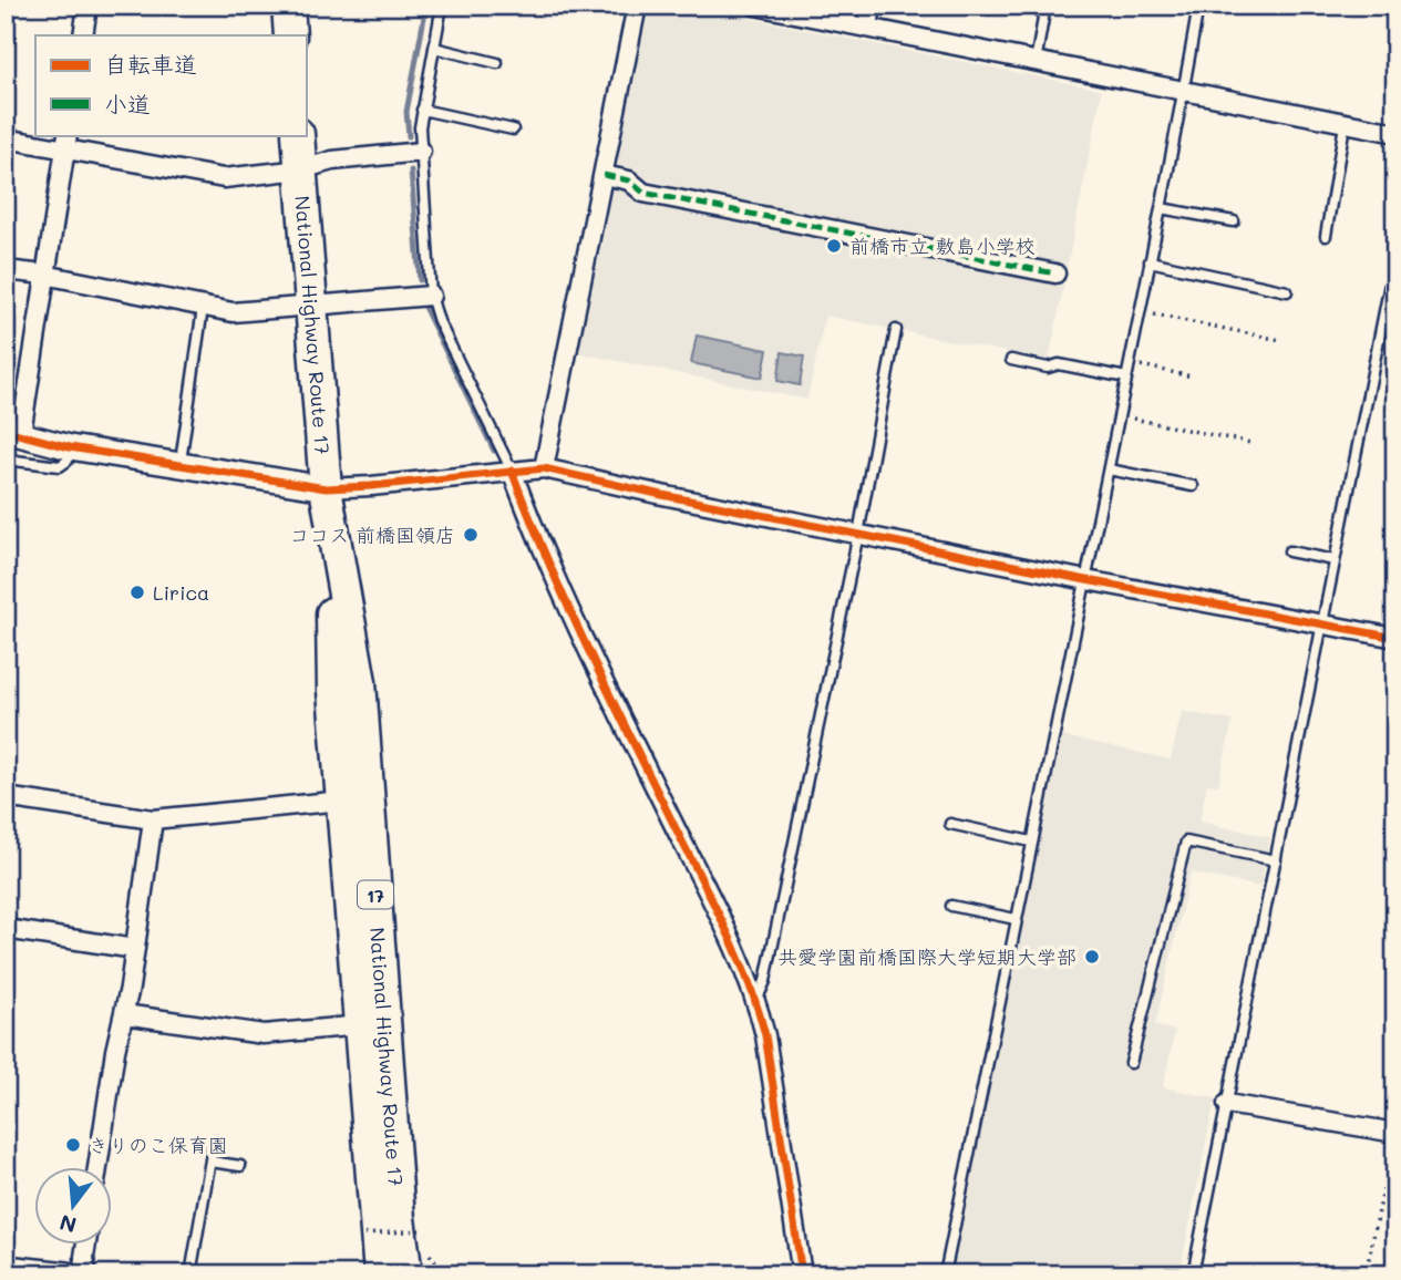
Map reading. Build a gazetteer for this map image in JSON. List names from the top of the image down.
{
  "streets": {
    "highway": ["National Highway Route 17", "17"]
  },
  "places": [
    "前橋市立 敷島小学校",
    "ココス 前橋国領店",
    "Lirica",
    "共愛学園前橋国際大学短期大学部",
    "きりのこ保育園"
  ],
  "legend": ["自転車道", "小道"],
  "north": "bottom"
}
